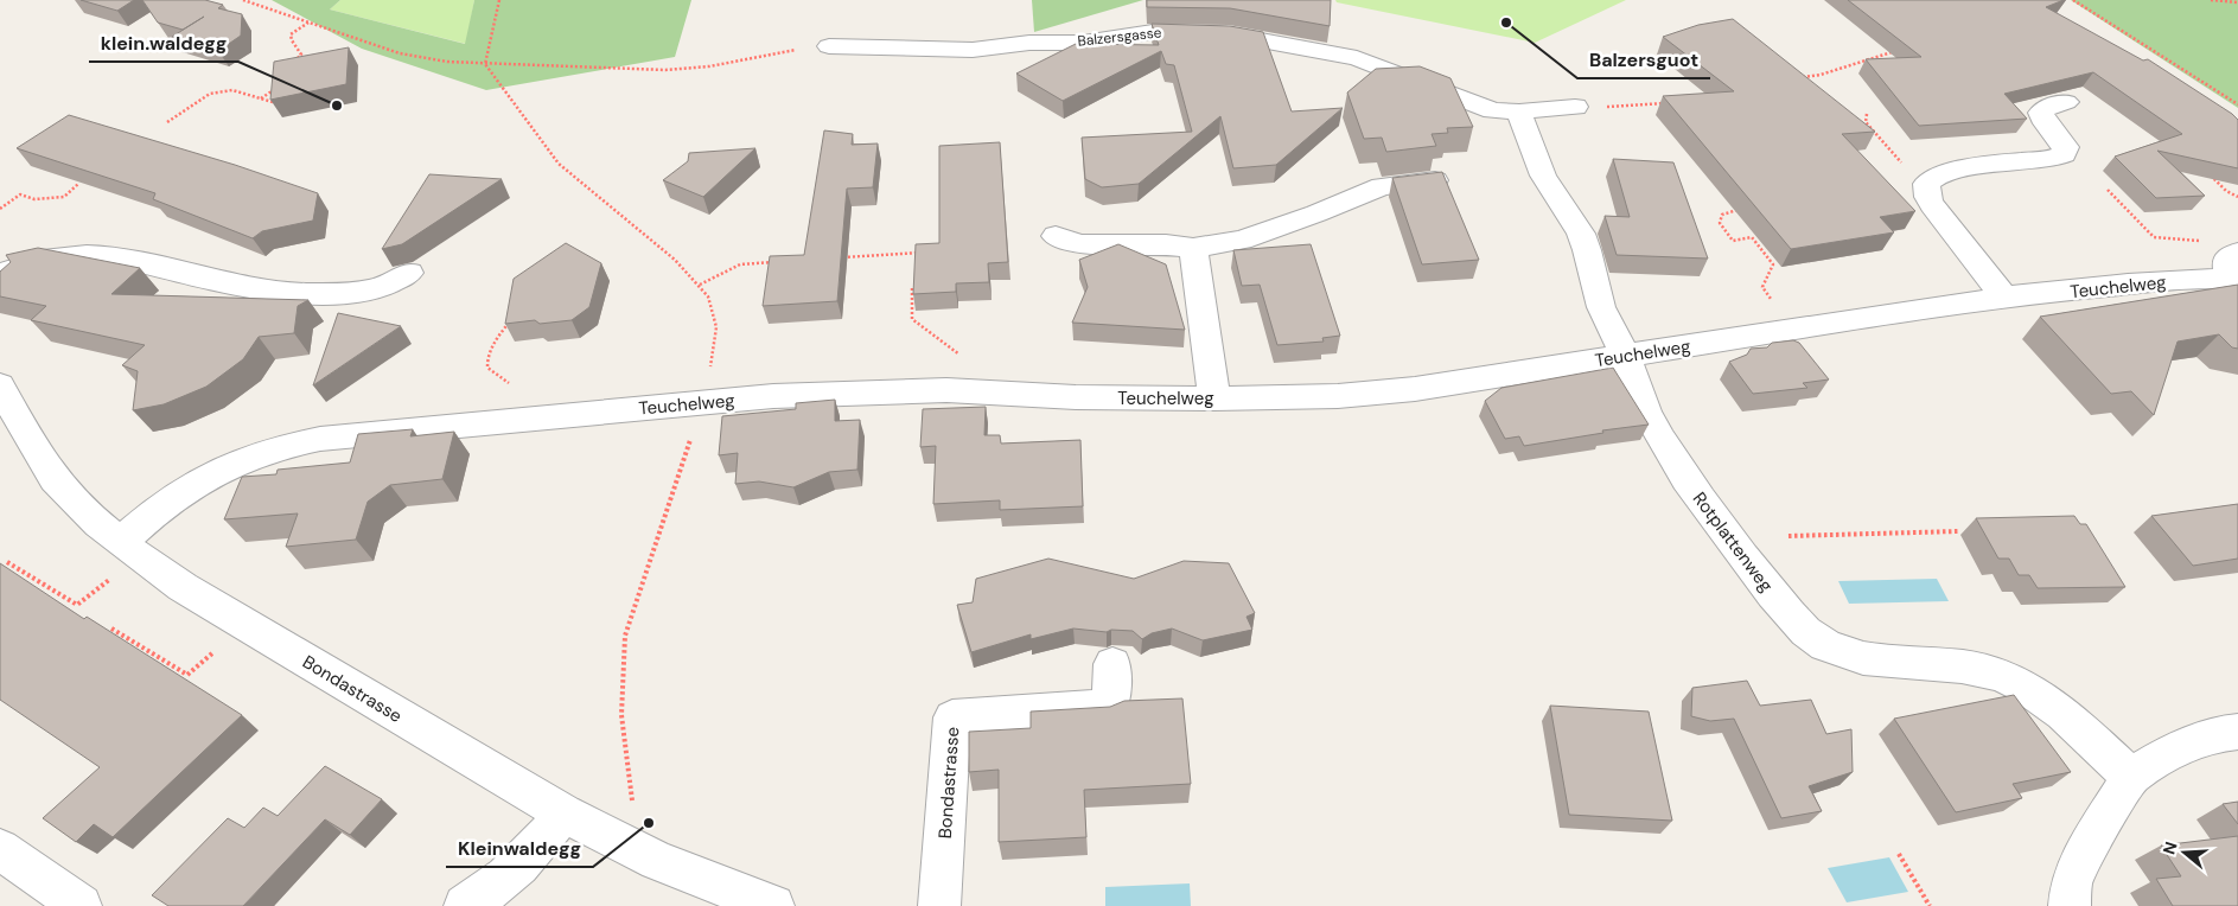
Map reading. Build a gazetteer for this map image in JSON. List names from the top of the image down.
{
  "streets": {
    "street": [
      "Balzersgasse",
      "Teuchelweg",
      "Rotplattenweg",
      "Bondastrasse"
    ]
  },
  "crossings": [
    ["Balzersgasse", "Rotplattenweg"],
    ["Teuchelweg", "Rotplattenweg"],
    ["Teuchelweg", "Bondastrasse"]
  ],
  "places": ["Balzersguot", "klein.waldegg", "Kleinwaldegg"],
  "north": "left"
}
